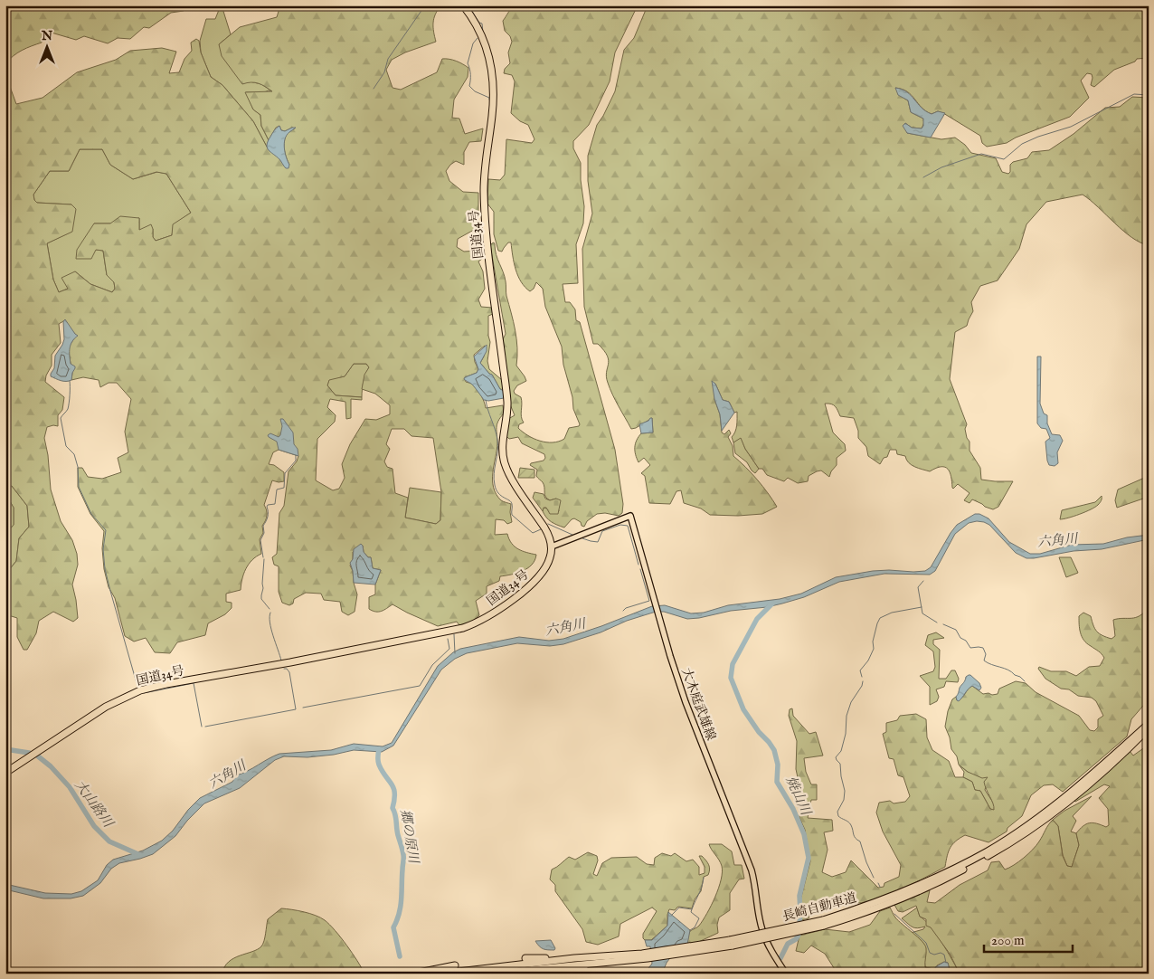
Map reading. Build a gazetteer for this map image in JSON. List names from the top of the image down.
{
  "streets": {
    "highway": ["国道34号", "長崎自動車道"],
    "main road": ["大木庭武雄線"]
  },
  "crossings": [
    ["国道34号", "大木庭武雄線"]
  ],
  "water": [
    "六角川",
    "焼山川",
    "大山路川",
    "郷の原川"
  ],
  "scale_bar": "200 m",
  "north": "top"
}
